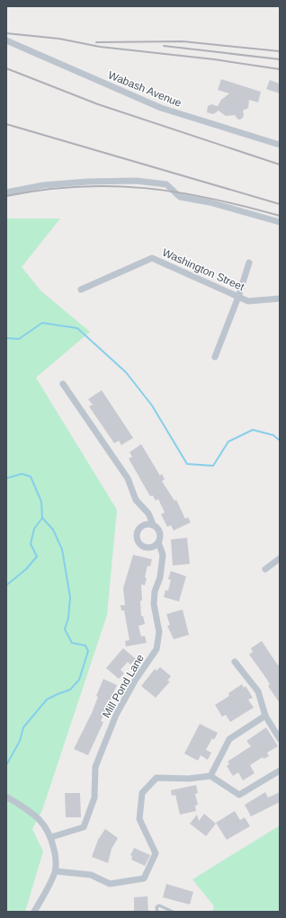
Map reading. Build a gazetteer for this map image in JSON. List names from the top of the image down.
{
  "streets": {
    "street": ["Wabash Avenue", "Washington Street", "Mill Pond Lane"]
  }
}
